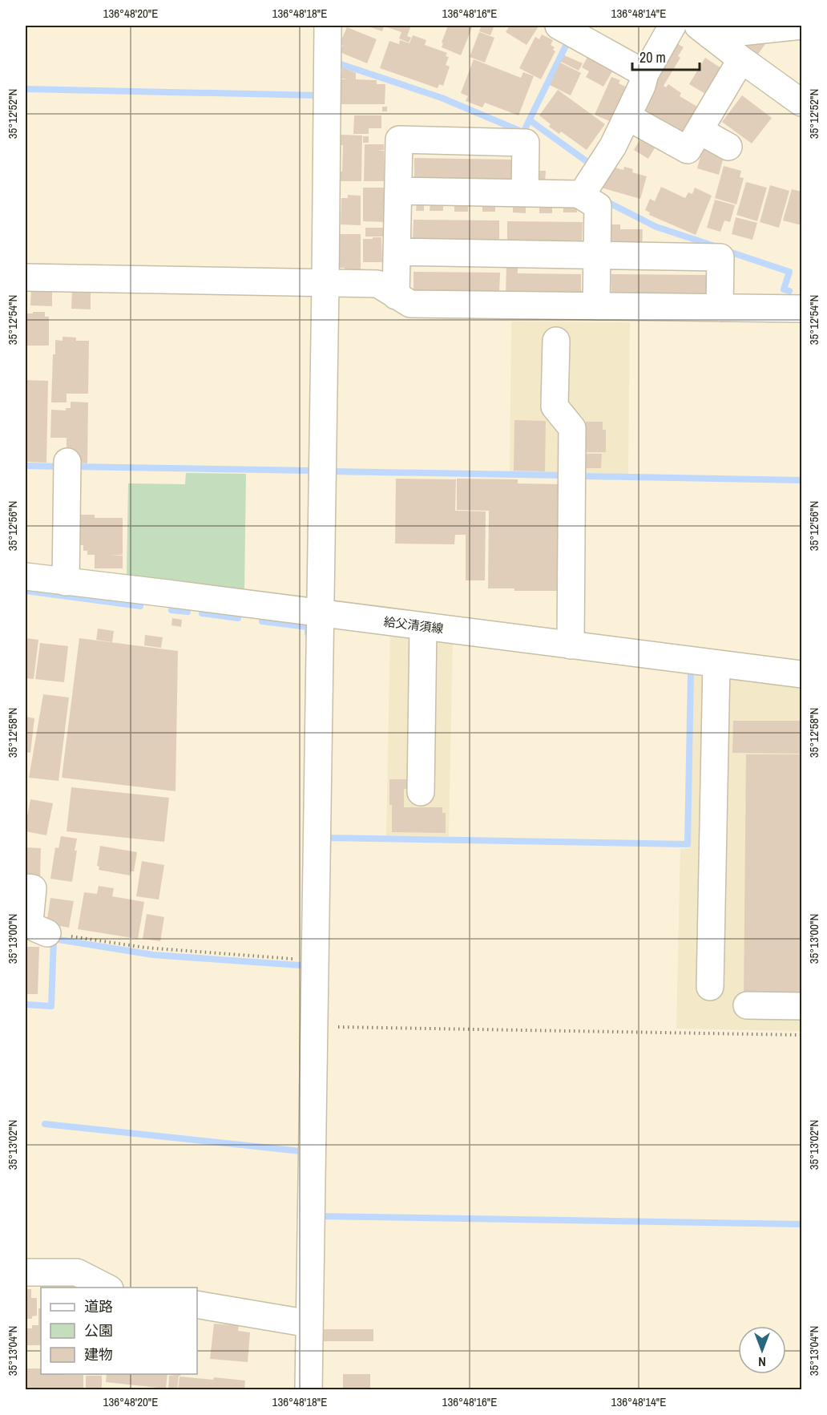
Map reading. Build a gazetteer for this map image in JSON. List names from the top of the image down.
{
  "streets": {
    "street": ["給父清須線"]
  },
  "legend": ["道路", "公園", "建物"],
  "scale_bar": "20 m",
  "north": "bottom",
  "coordinates": [
    "136°48'20\"E",
    "136°48'18\"E",
    "136°48'16\"E",
    "136°48'14\"E",
    "35°12'52\"N",
    "35°12'54\"N",
    "35°12'56\"N",
    "35°12'58\"N",
    "35°13'00\"N",
    "35°13'02\"N",
    "35°13'04\"N"
  ]
}
